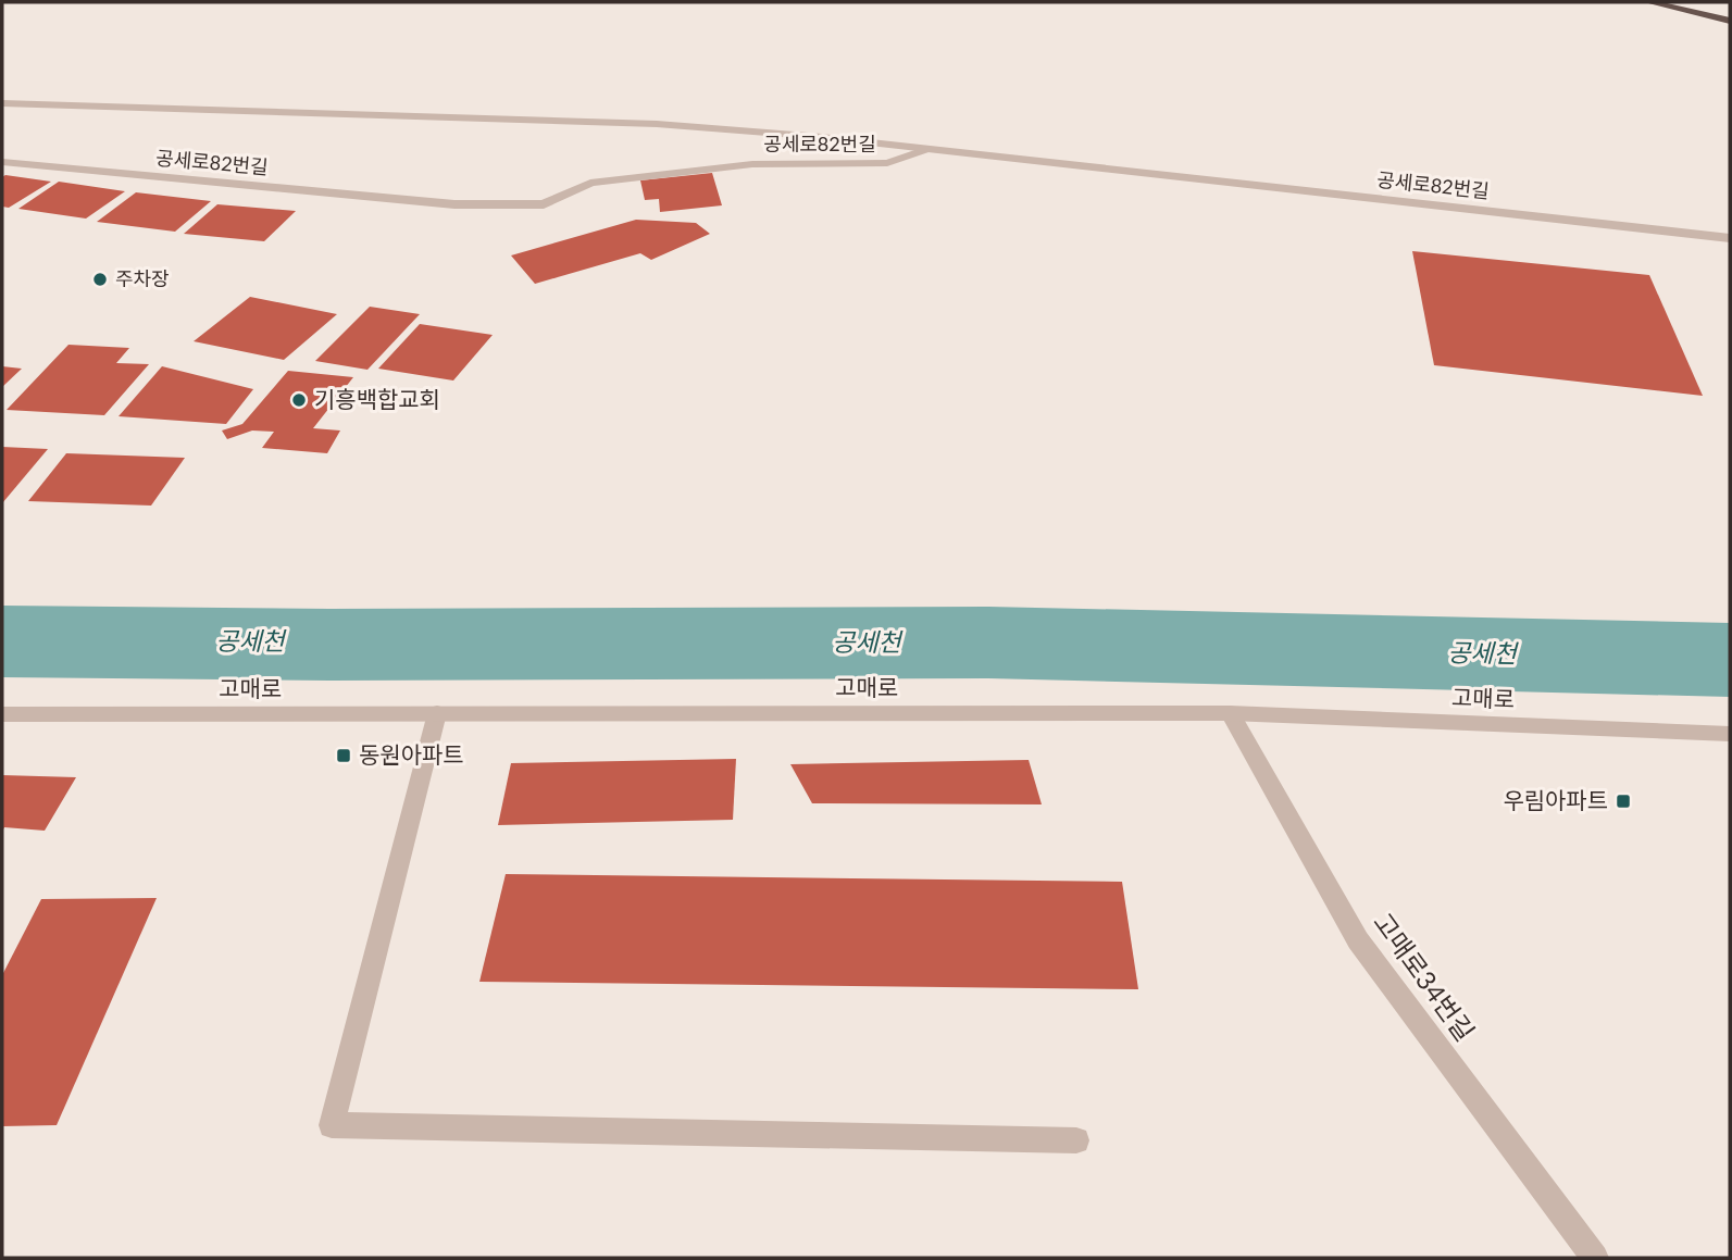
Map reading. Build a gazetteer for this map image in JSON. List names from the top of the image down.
{
  "streets": {
    "street": ["공세로82번길", "고매로", "고매로34번길"]
  },
  "crossings": [
    ["고매로", "고매로34번길"]
  ],
  "water": ["공세천"],
  "places": {
    "other": ["주차장", "기흥백합교회"],
    "transit": ["동원아파트", "우림아파트"]
  }
}
